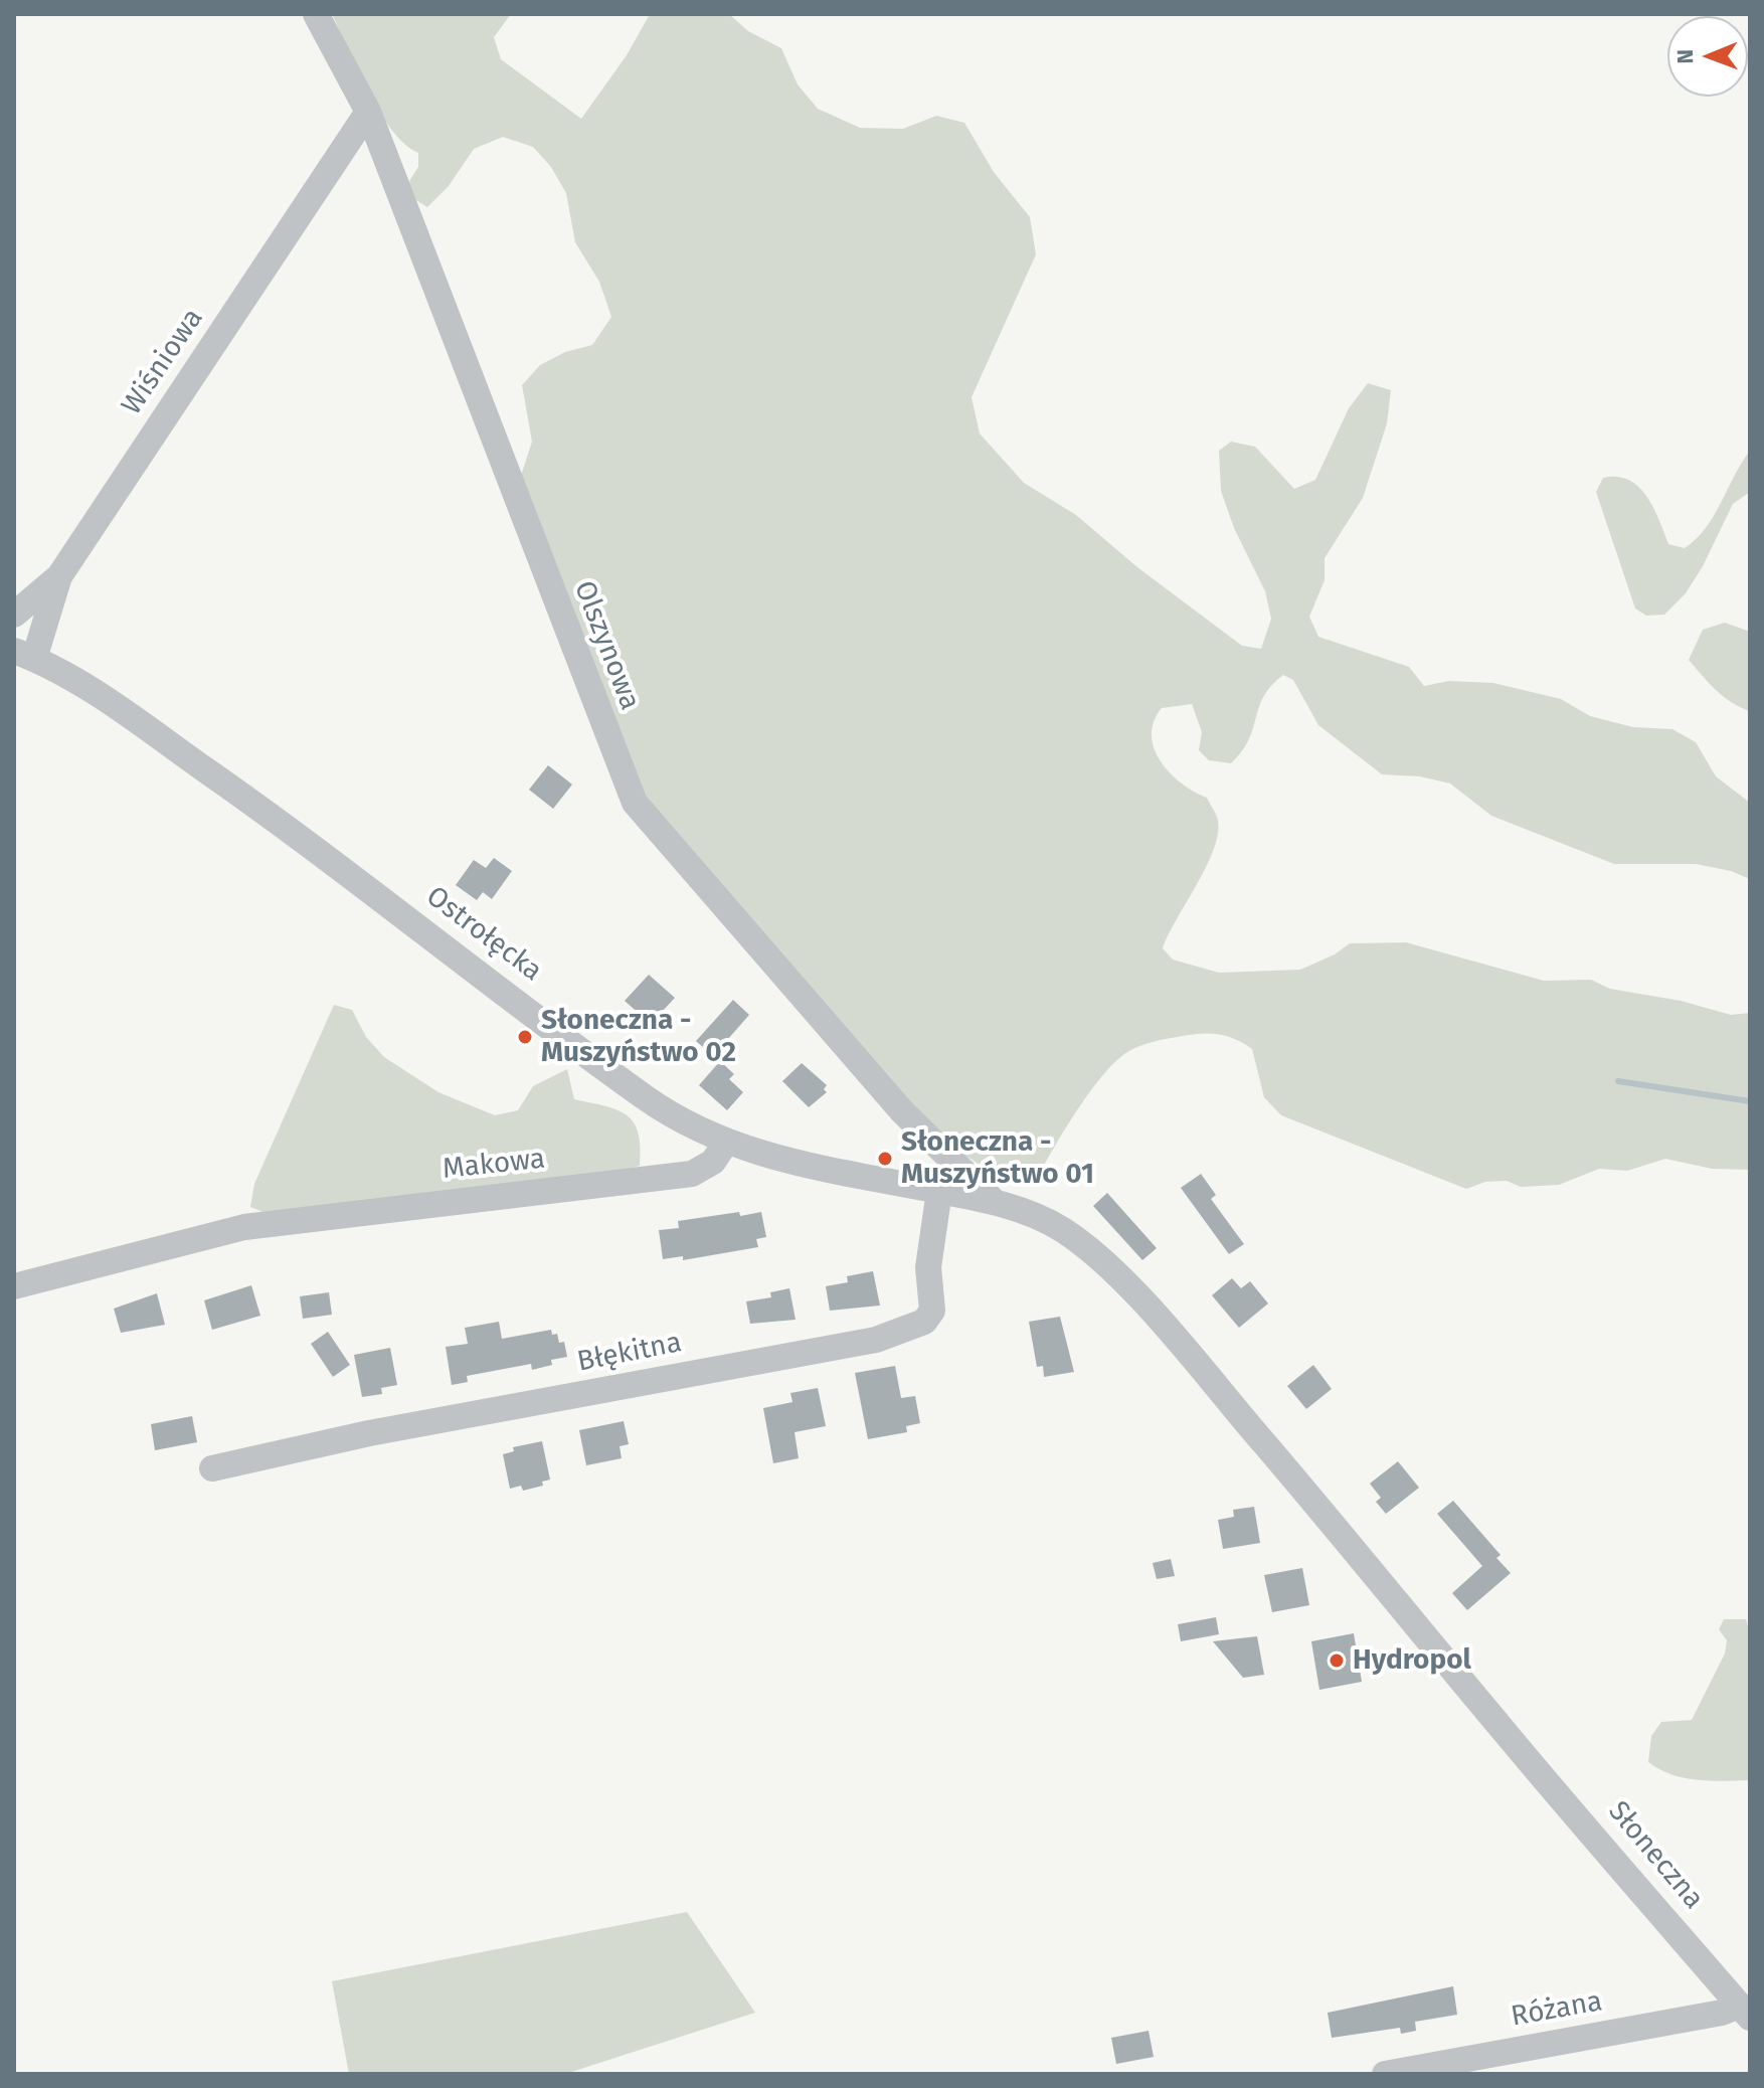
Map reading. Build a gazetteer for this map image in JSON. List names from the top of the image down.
{
  "streets": {
    "street": [
      "Wiśniowa",
      "Olszynowa",
      "Ostrołęcka",
      "Makowa",
      "Błękitna",
      "Słoneczna",
      "Różana"
    ]
  },
  "crossings": [
    ["Wiśniowa", "Olszynowa"],
    ["Wiśniowa", "Ostrołęcka"],
    ["Olszynowa", "Ostrołęcka"],
    ["Olszynowa", "Słoneczna"],
    ["Ostrołęcka", "Makowa"],
    ["Ostrołęcka", "Błękitna"],
    ["Ostrołęcka", "Słoneczna"],
    ["Słoneczna", "Różana"]
  ],
  "places": ["Słoneczna - Muszyństwo 02", "Słoneczna - Muszyństwo 01", "Hydropol"],
  "north": "left"
}
